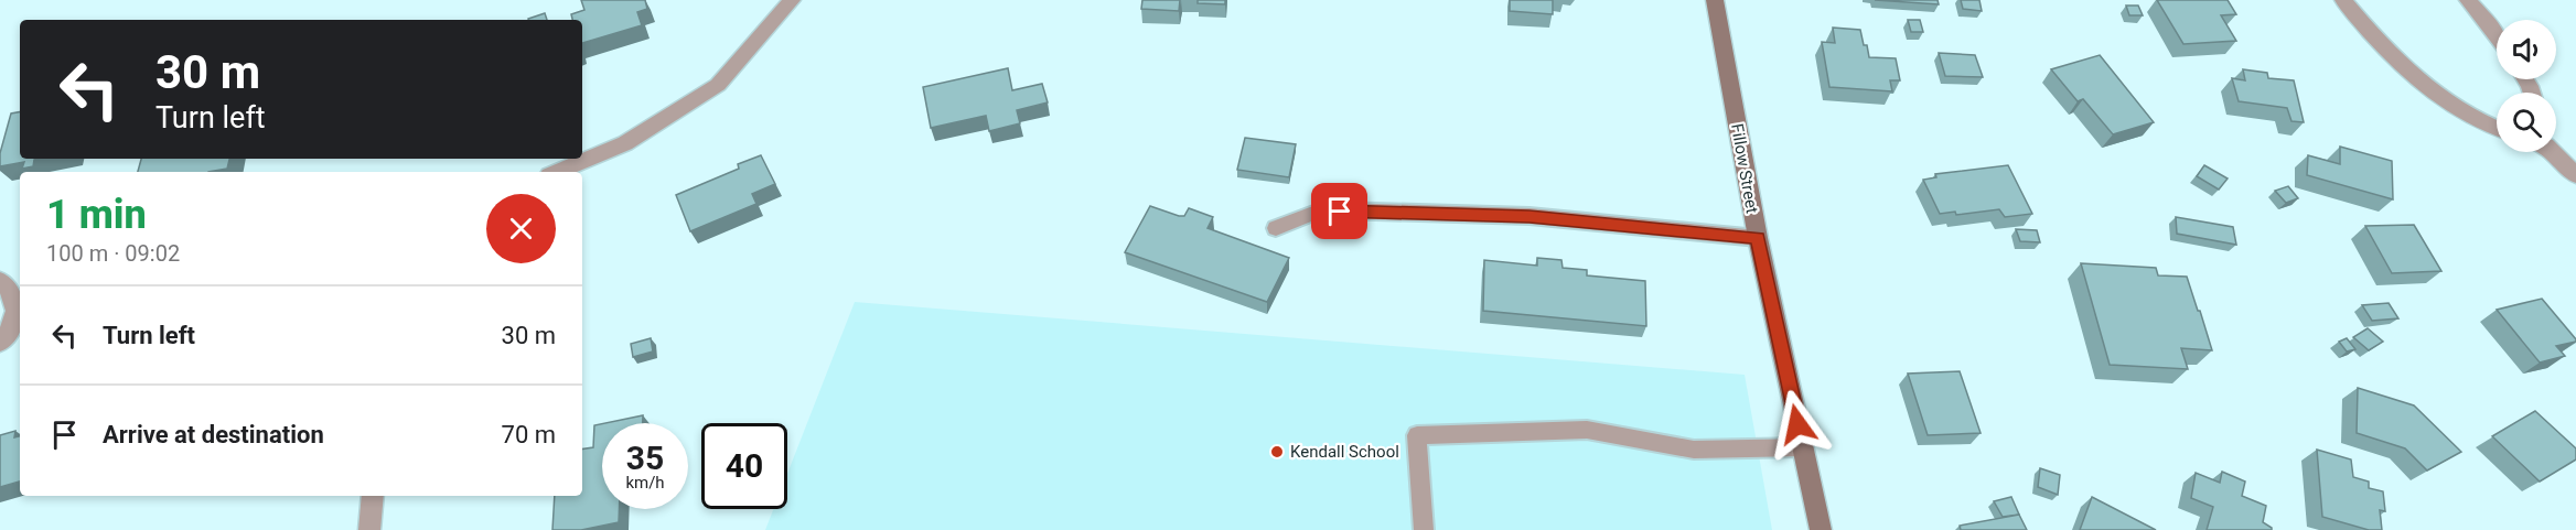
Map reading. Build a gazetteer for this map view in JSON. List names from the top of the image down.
{
  "streets": {
    "street": ["Fillow Street"]
  },
  "places": ["Kendall School"],
  "page": {
    "turn": ["30 m", "Turn left"],
    "heading": ["1 min", "100 m · 09:02"],
    "list": [
      {
        "name": "Turn left",
        "value": "30 m"
      },
      {
        "name": "Arrive at destination",
        "value": "70 m"
      }
    ],
    "speed": "35 km/h",
    "limit": "40"
  }
}
